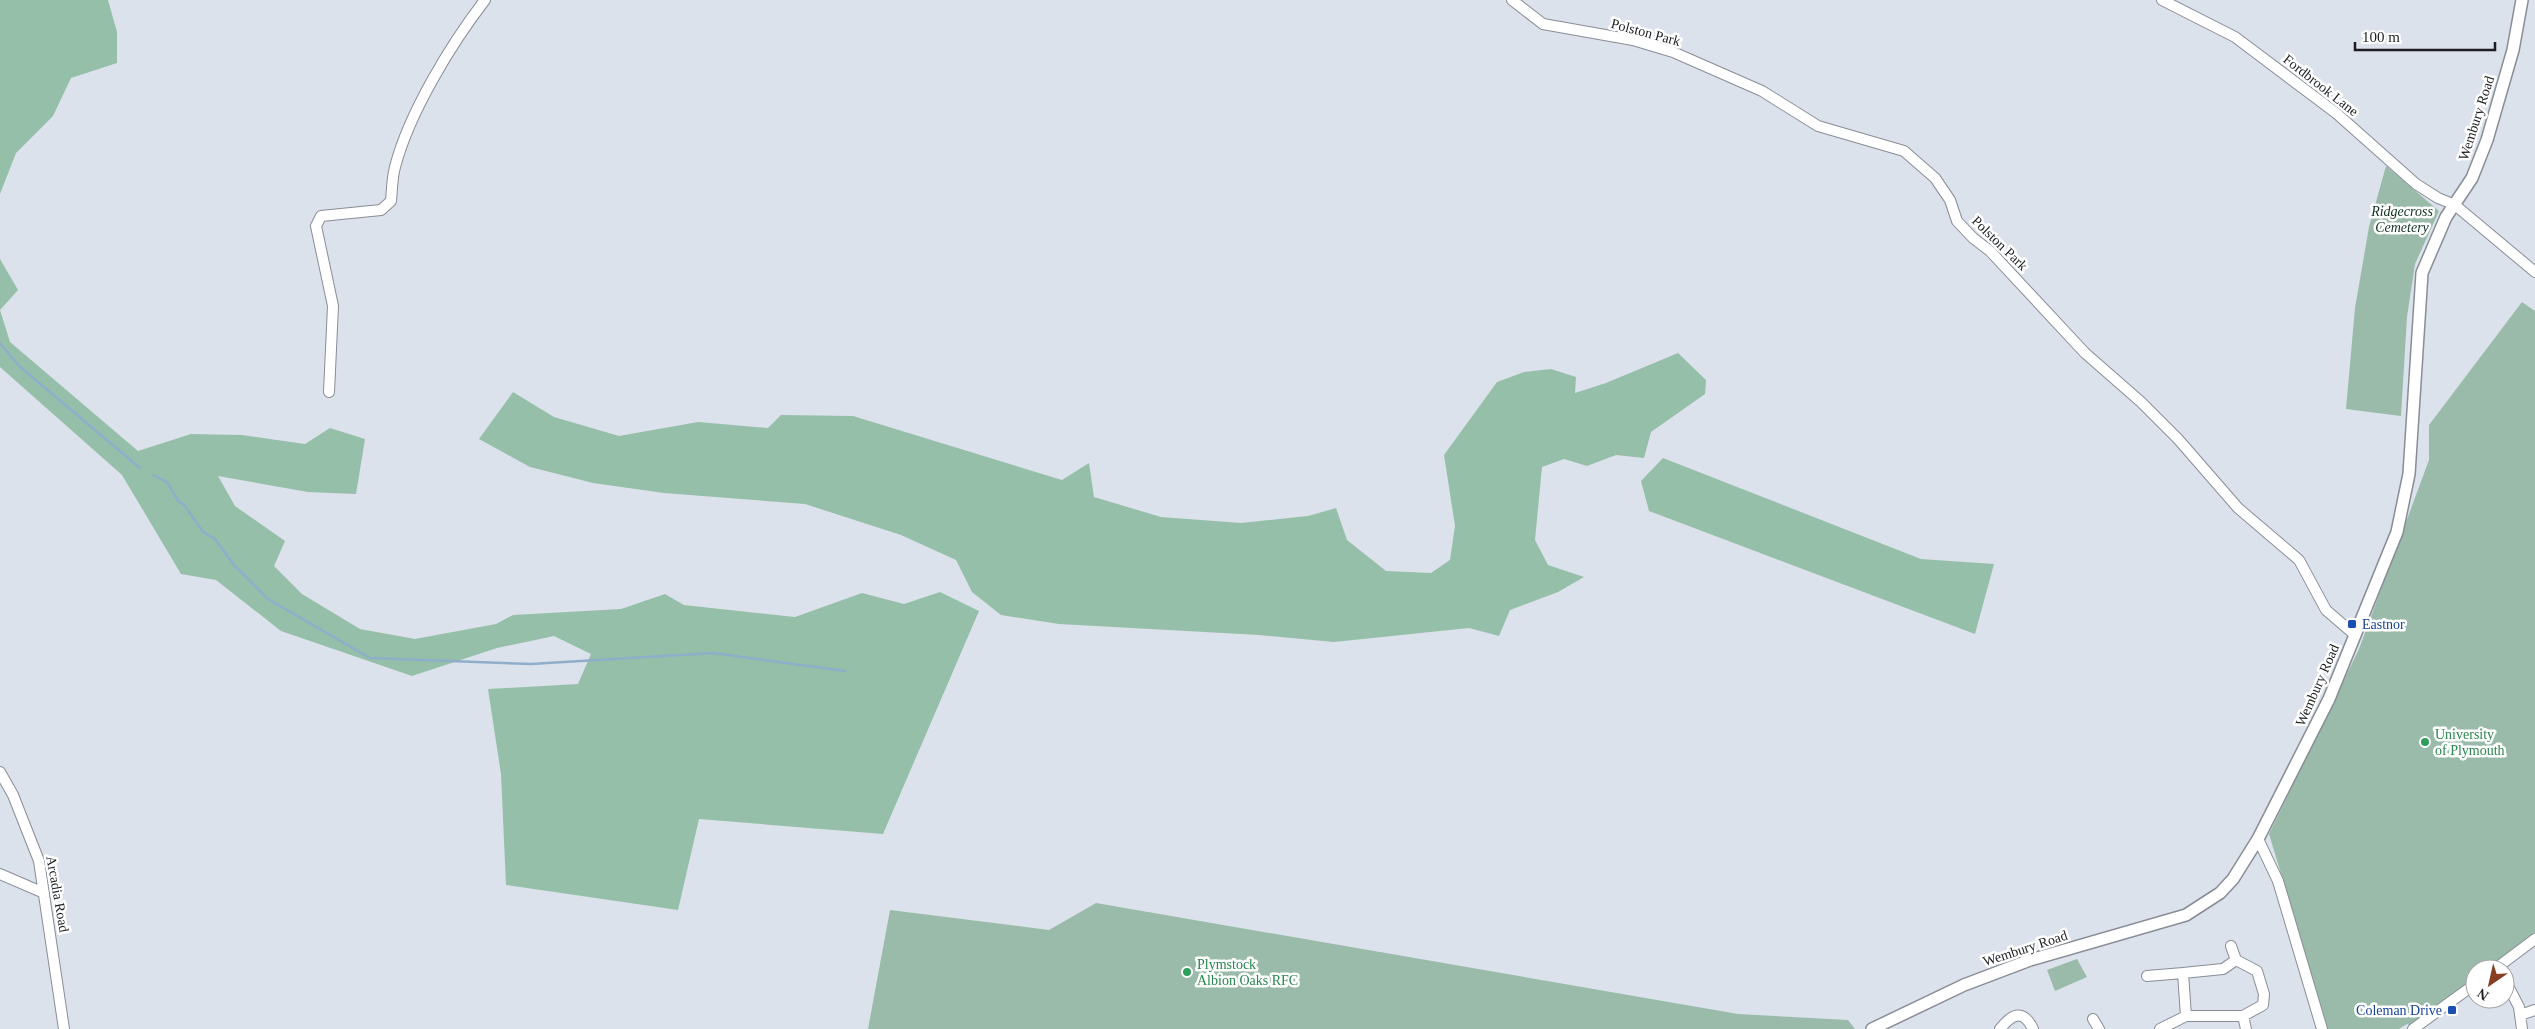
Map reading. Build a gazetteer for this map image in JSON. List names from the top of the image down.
{
  "streets": {
    "street": [
      "Polston Park",
      "Fordbrook Lane",
      "Wembury Road",
      "Arcadia Road"
    ]
  },
  "crossings": [
    ["Polston Park", "Wembury Road"],
    ["Fordbrook Lane", "Wembury Road"]
  ],
  "parks": ["Ridgecross Cemetery"],
  "places": {
    "transit": ["Eastnor", "Coleman Drive"],
    "other": ["University of Plymouth", "Plymstock Albion Oaks RFC"]
  },
  "scale_bar": "100 m",
  "north": "bottom left"
}
